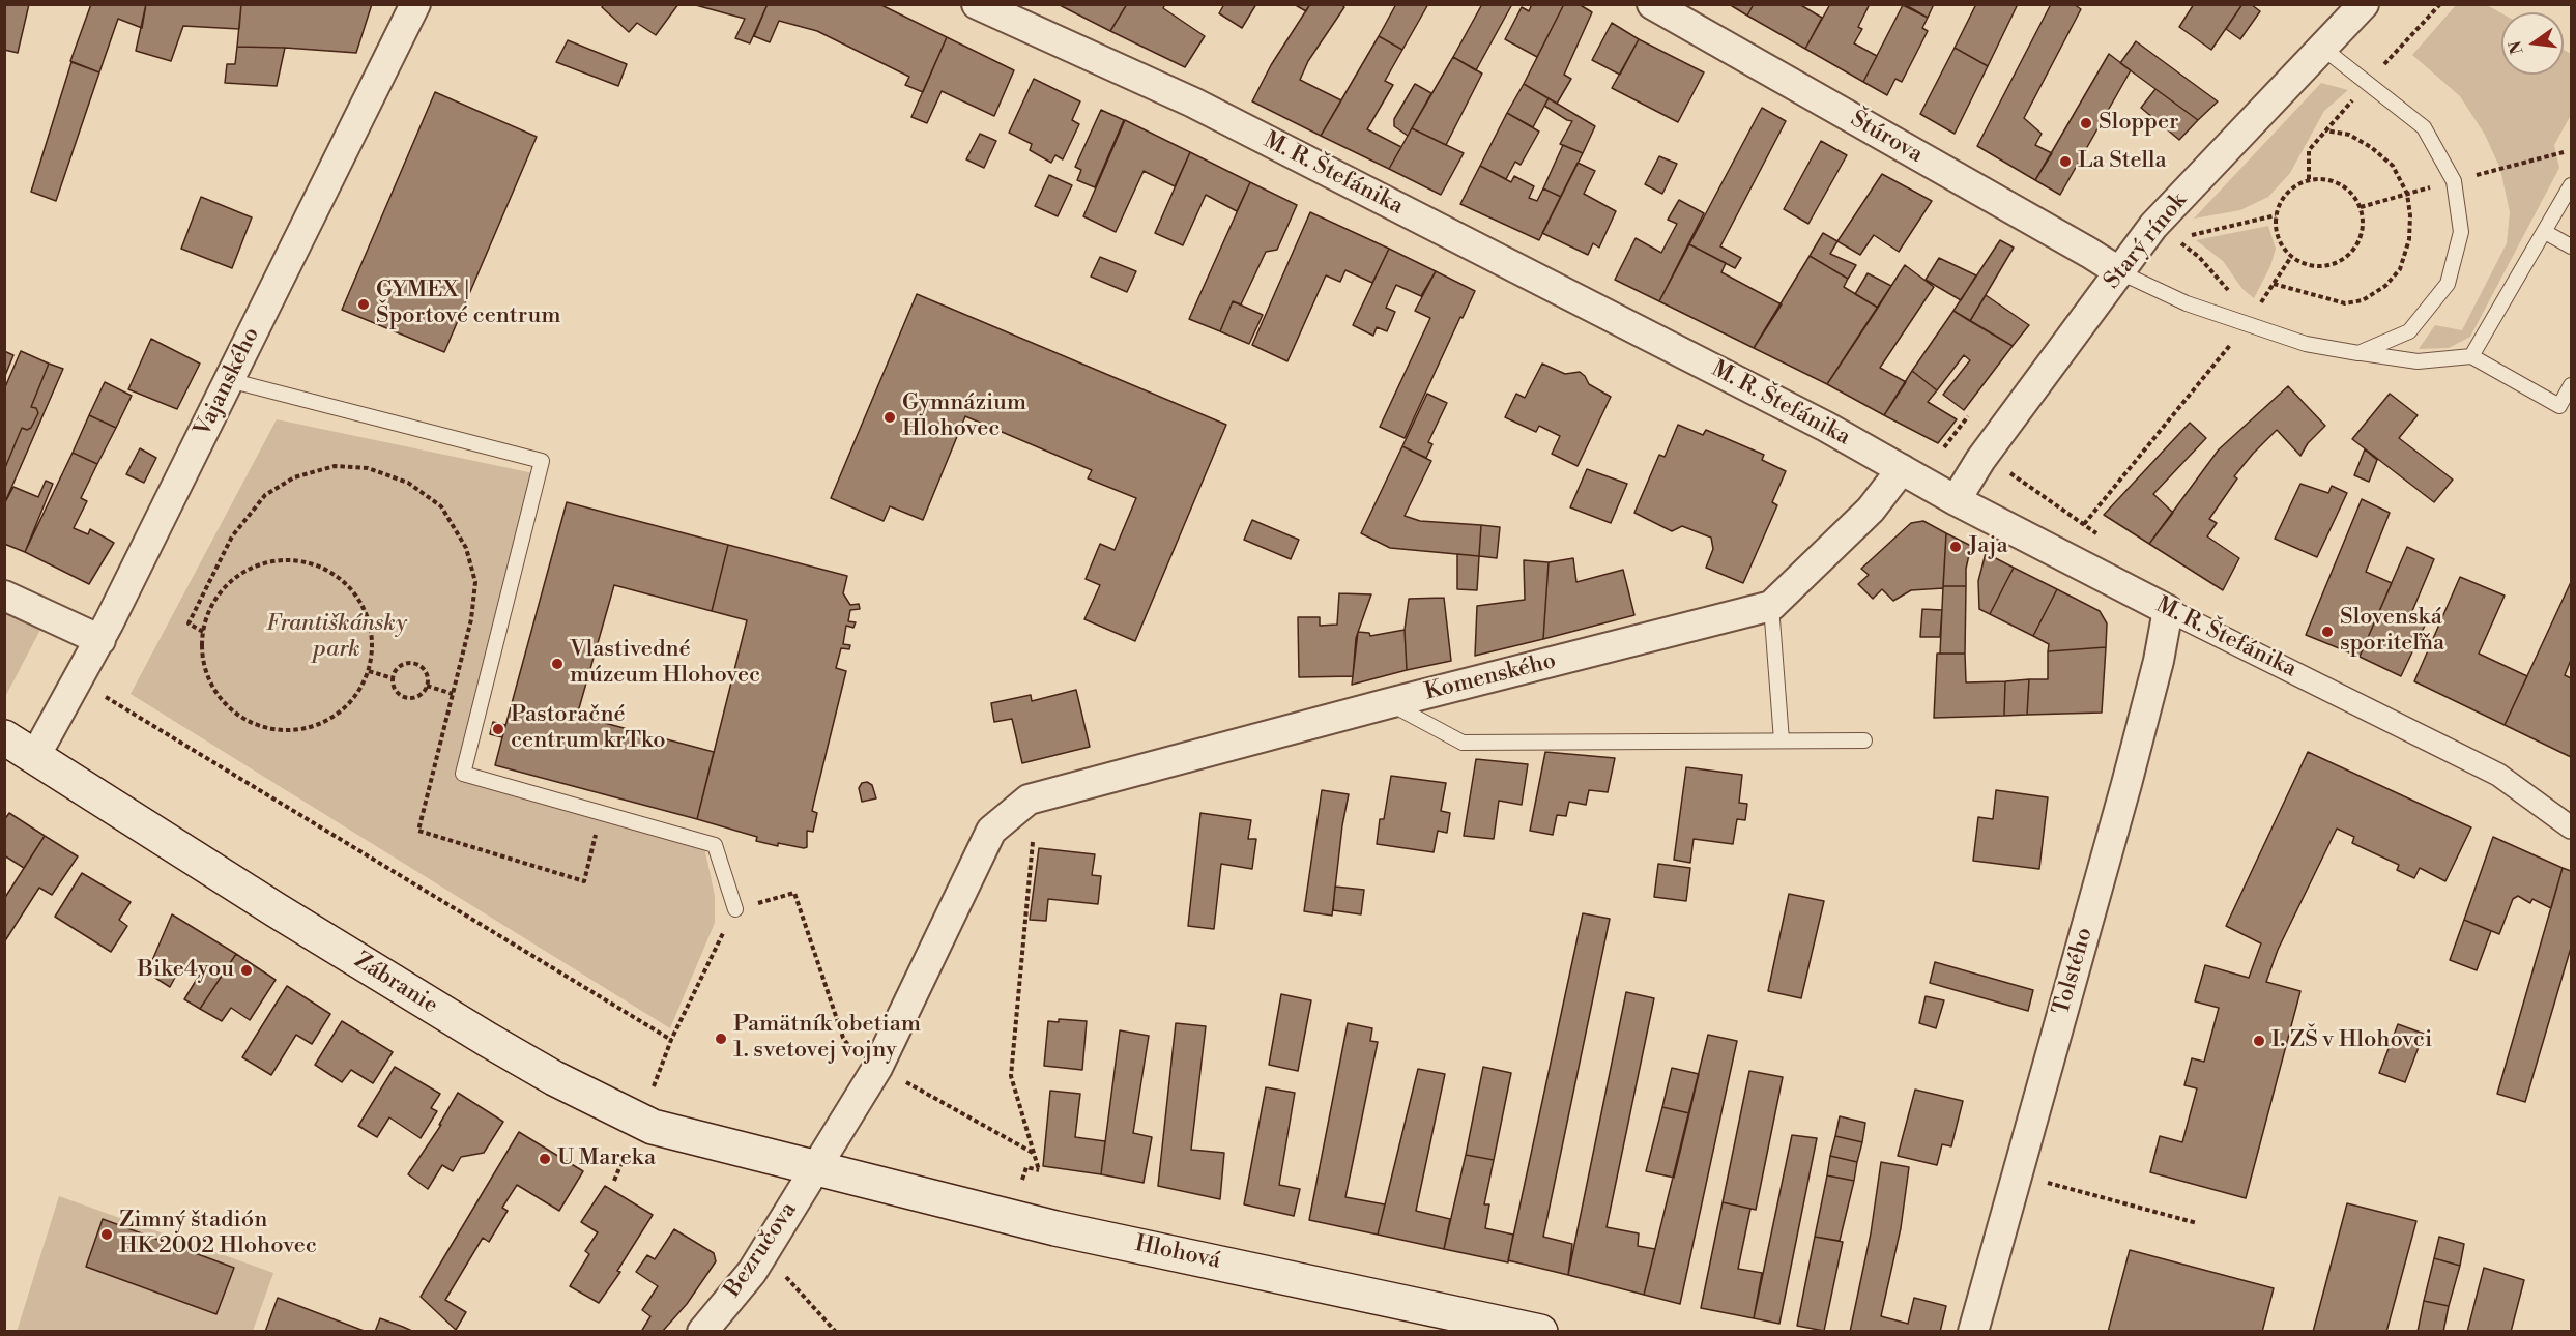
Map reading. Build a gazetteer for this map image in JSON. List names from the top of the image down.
{
  "streets": {
    "main road": ["Zábranie", "Hlohová"],
    "street": [
      "Štúrova",
      "M. R. Štefánika",
      "Starý rínok",
      "Vajanského",
      "Komenského",
      "Tolstého",
      "Bezručova"
    ]
  },
  "crossings": [
    ["Štúrova", "Starý rínok"],
    ["M. R. Štefánika", "Starý rínok"],
    ["M. R. Štefánika", "Komenského"],
    ["M. R. Štefánika", "Tolstého"],
    ["Vajanského", "Zábranie"],
    ["Komenského", "Bezručova"],
    ["Zábranie", "Bezručova"],
    ["Zábranie", "Hlohová"],
    ["Bezručova", "Hlohová"]
  ],
  "parks": ["Františkánsky park"],
  "places": [
    "Slopper",
    "La Stella",
    "GYMEX | Športové centrum",
    "Gymnázium Hlohovec",
    "Jaja",
    "Slovenská sporiteľňa",
    "Vlastivedné múzeum Hlohovec",
    "Pastoračné centrum krTko",
    "Bike4you",
    "Pamätník obetiam 1. svetovej vojny",
    "I. ZŠ v Hlohovci",
    "U Mareka",
    "Zimný štadión HK 2002 Hlohovec"
  ],
  "north": "left"
}
